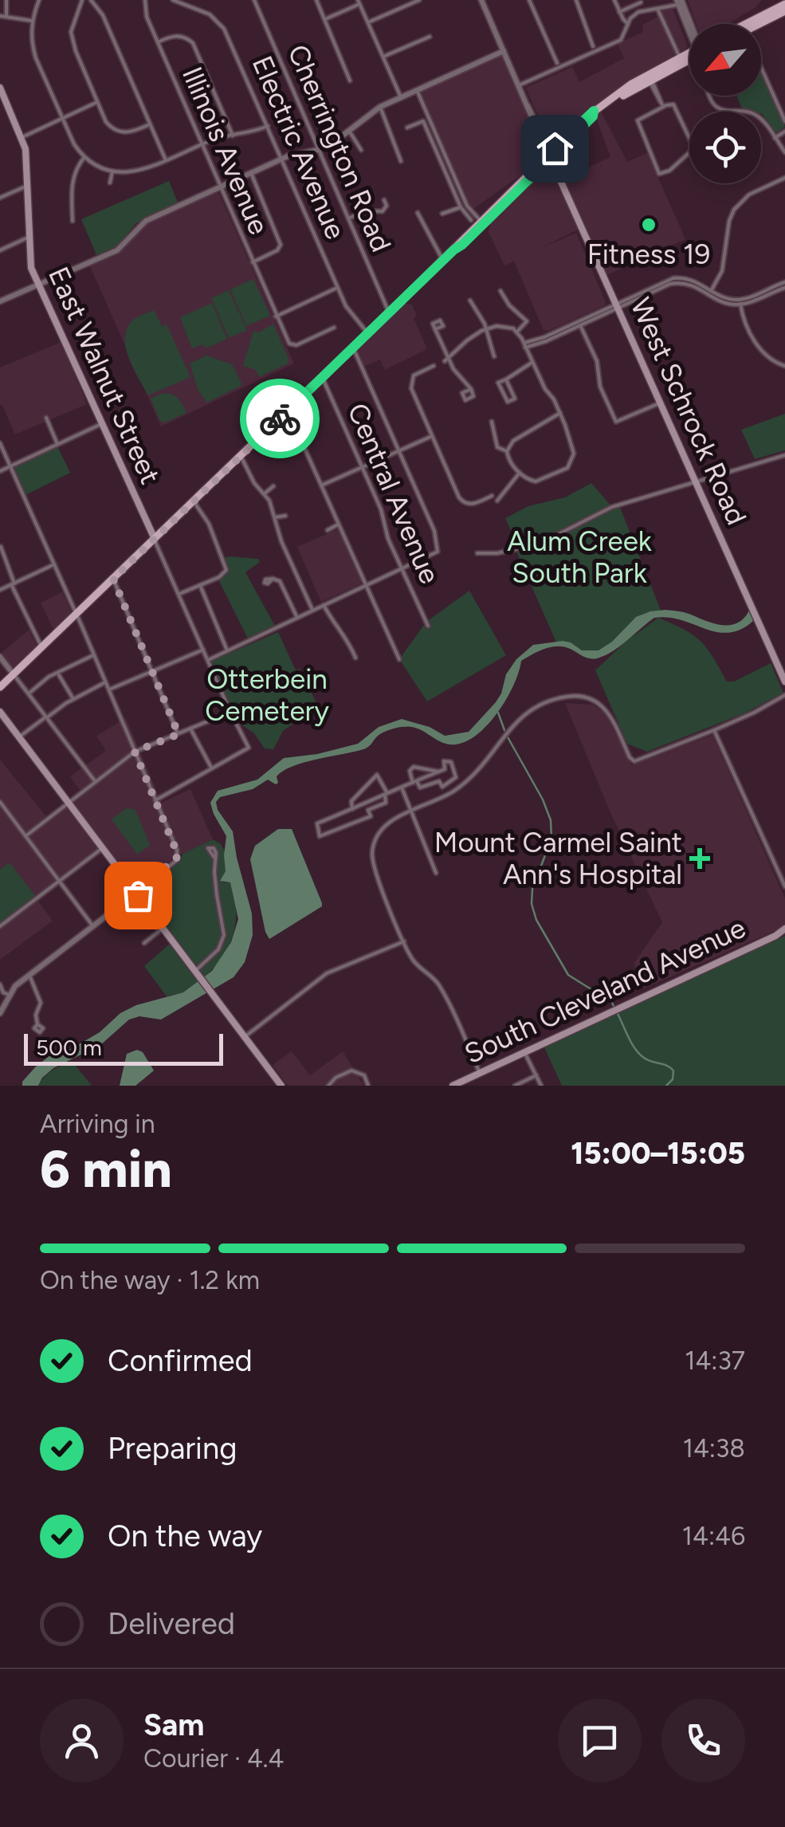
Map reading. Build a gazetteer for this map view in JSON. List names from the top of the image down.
{
  "streets": {
    "main road": ["East Walnut Street", "West Schrock Road", "South Cleveland Avenue"],
    "street": [
      "Electric Avenue",
      "Cherrington Road",
      "Illinois Avenue",
      "Central Avenue"
    ]
  },
  "parks": ["Alum Creek South Park", "Otterbein Cemetery"],
  "places": {
    "other": ["Fitness 19"],
    "health": ["Mount Carmel Saint Ann's Hospital"]
  },
  "scale_bar": "500 m",
  "north": "bottom left",
  "page": {
    "scale": "500 m",
    "heading": ["6 min", "Arriving in", "15:00–15:05"],
    "panel": ["Sam", "Courier · 4.4"],
    "bar": "On the way · 1.2 km",
    "list": [
      ["Confirmed", "14:37"],
      ["Preparing", "14:38"],
      ["On the way", "14:46"],
      "Delivered"
    ]
  }
}
